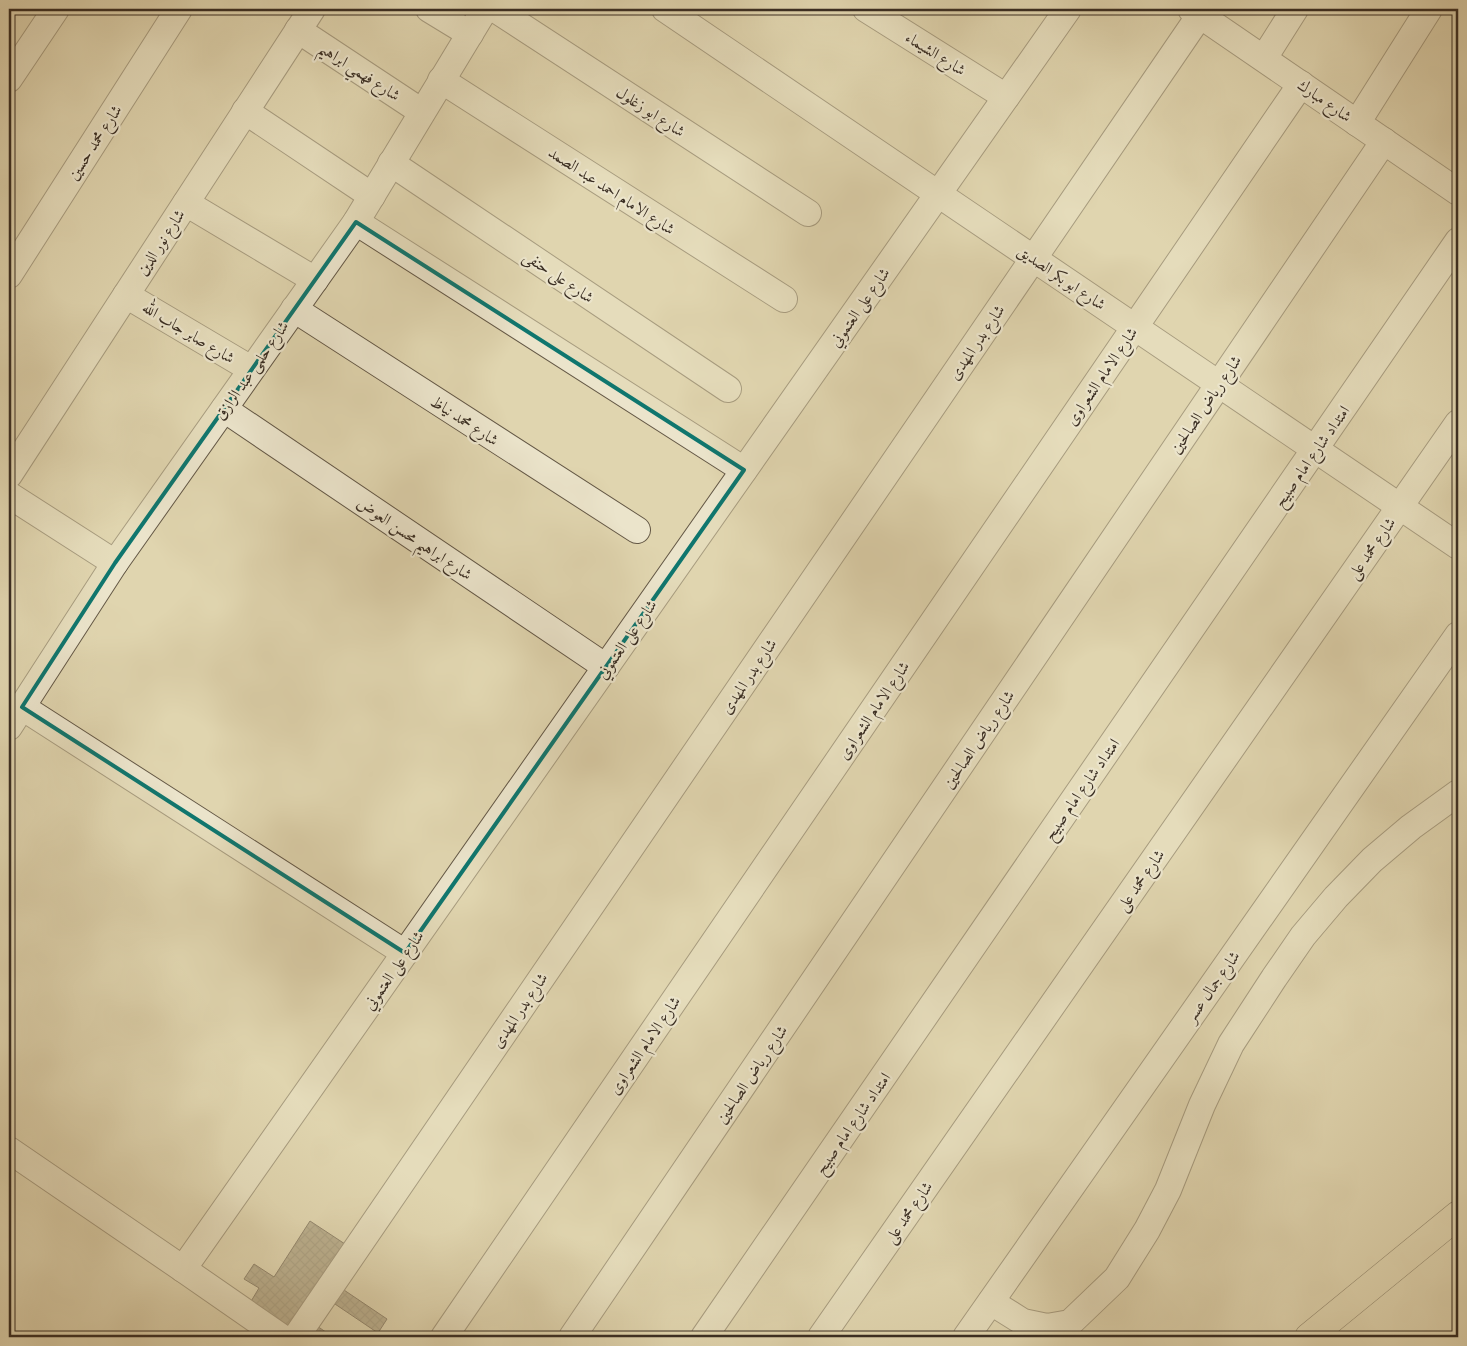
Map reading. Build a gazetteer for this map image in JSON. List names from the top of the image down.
{
  "streets": {
    "street": [
      "شارع الشيماء",
      "شارع فهمي ابراهيم",
      "شارع مبارك",
      "شارع ابو زغلول",
      "شارع محمد حسين",
      "شارع الامام احمد عبد الصمد",
      "شارع نور الدين",
      "شارع على حنفى",
      "شارع ابو بكر الصديق",
      "شارع على العتموني",
      "شارع صابر جاب الله",
      "شارع بدر المهدى",
      "شارع حلمى عبد الرازق",
      "شارع الامام الشعراوى",
      "شارع رياض الصالحين",
      "شارع محمد نياظ",
      "امتداد شارع امام صبيح",
      "شارع ابراهيم محسن العوض",
      "شارع محمد على",
      "شارع جمال عسر"
    ]
  },
  "crossings": [
    ["شارع الشيماء", "شارع على العتموني"],
    ["شارع فهمي ابراهيم", "شارع نور الدين"],
    ["شارع فهمي ابراهيم", "شارع حلمى عبد الرازق"],
    ["شارع مبارك", "شارع بدر المهدى"],
    ["شارع مبارك", "شارع الامام الشعراوى"],
    ["شارع مبارك", "شارع رياض الصالحين"],
    ["شارع الامام احمد عبد الصمد", "شارع حلمى عبد الرازق"],
    ["شارع نور الدين", "شارع صابر جاب الله"],
    ["شارع على حنفى", "شارع حلمى عبد الرازق"],
    ["شارع ابو بكر الصديق", "شارع على العتموني"],
    ["شارع ابو بكر الصديق", "شارع بدر المهدى"],
    ["شارع ابو بكر الصديق", "شارع الامام الشعراوى"],
    ["شارع ابو بكر الصديق", "شارع رياض الصالحين"],
    ["شارع ابو بكر الصديق", "امتداد شارع امام صبيح"],
    ["شارع ابو بكر الصديق", "شارع محمد على"],
    ["شارع على العتموني", "شارع ابراهيم محسن العوض"],
    ["شارع صابر جاب الله", "شارع حلمى عبد الرازق"],
    ["شارع حلمى عبد الرازق", "شارع محمد نياظ"],
    ["شارع حلمى عبد الرازق", "شارع ابراهيم محسن العوض"]
  ]
}
